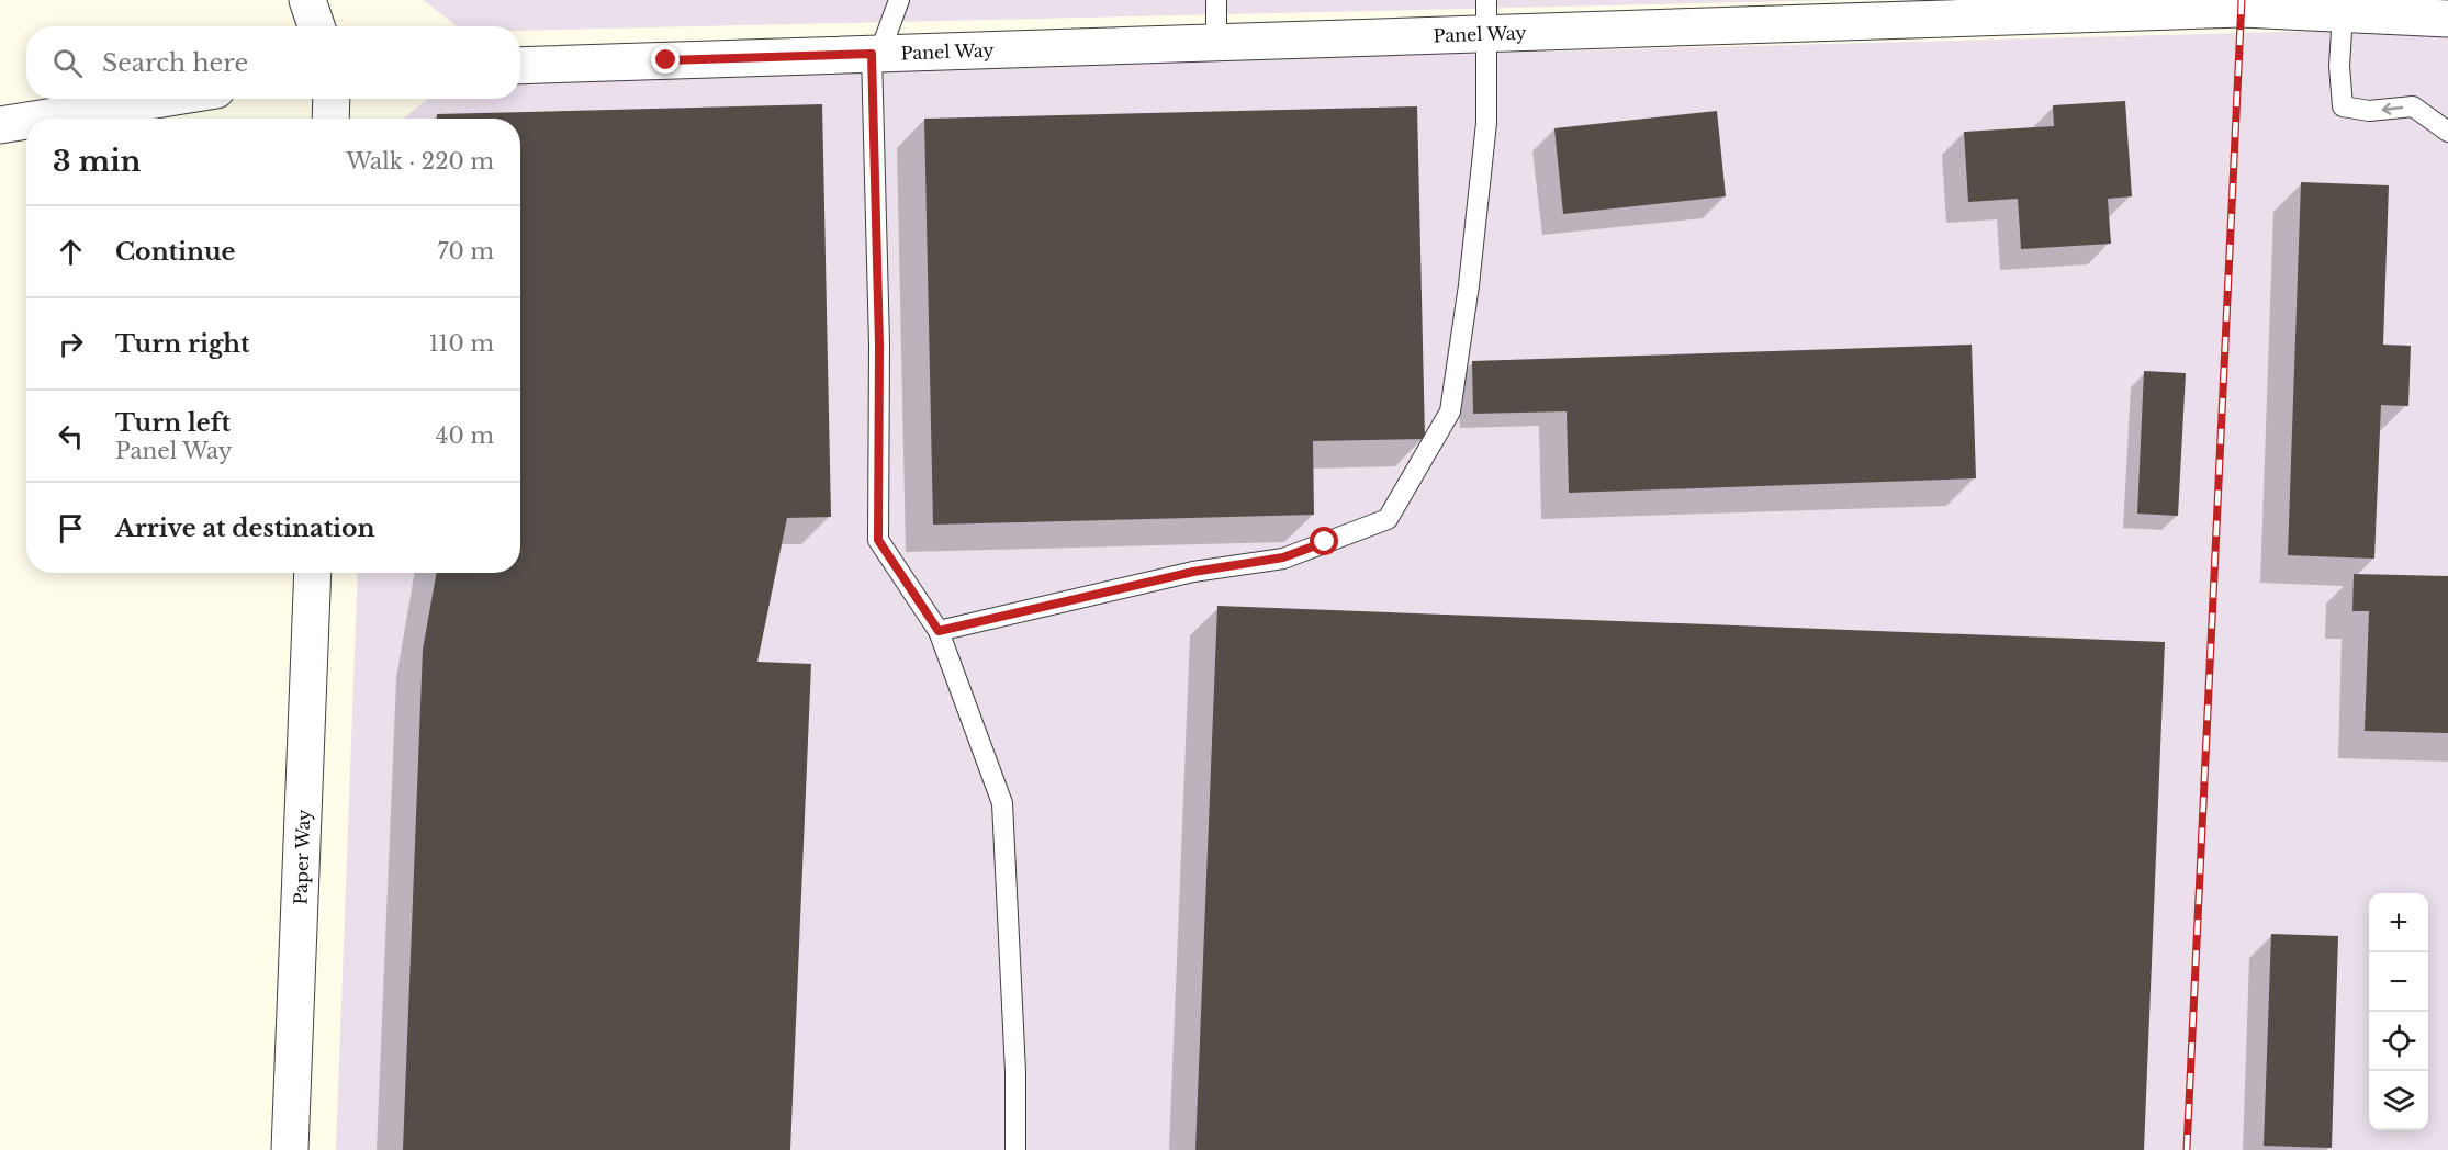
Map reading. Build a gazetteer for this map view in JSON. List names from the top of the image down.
{
  "streets": {
    "street": ["Panel Way", "Paper Way"]
  },
  "page": {
    "search": "Search here",
    "heading": ["3 min", "Walk · 220 m"],
    "list": [
      ["Continue", "70 m"],
      ["Turn right", "110 m"],
      ["Turn left", "Panel Way", "40 m"],
      "Arrive at destination"
    ],
    "map_buttons": ["+", "−"]
  }
}
